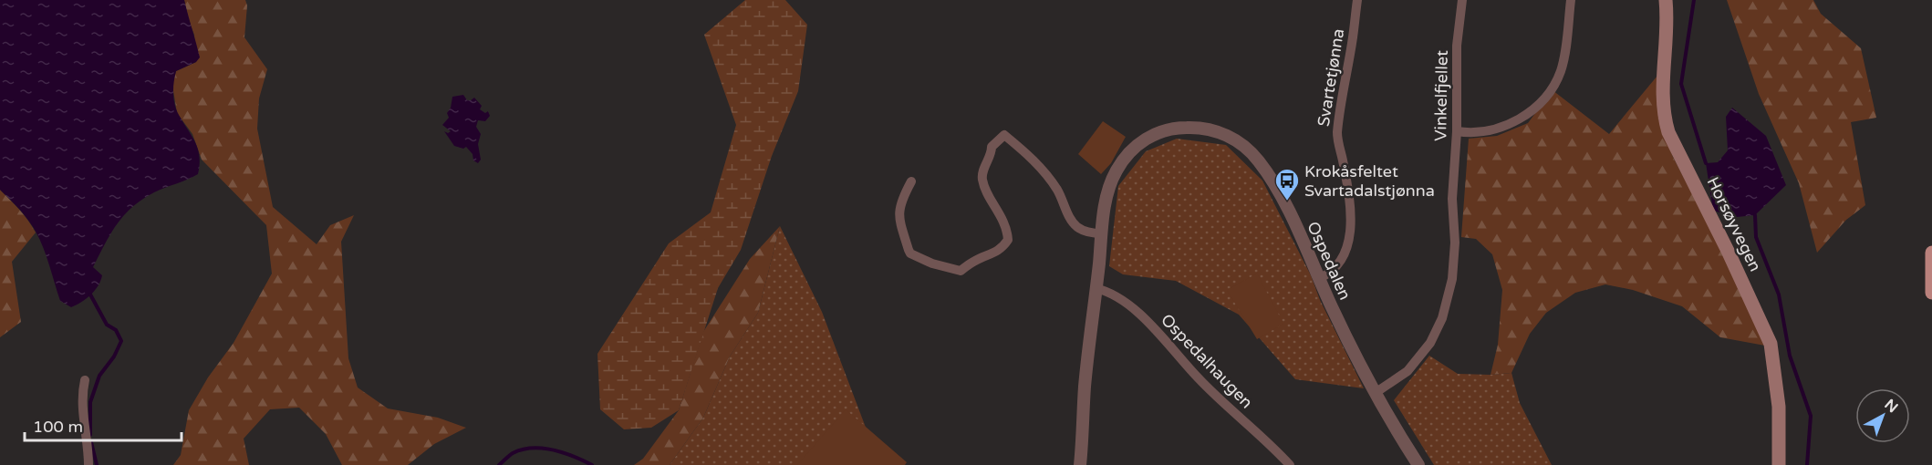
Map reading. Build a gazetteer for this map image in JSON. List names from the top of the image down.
{
  "streets": {
    "main road": ["Horsøyvegen"],
    "street": [
      "Svartetjønna",
      "Vinkelfjellet",
      "Ospedalen",
      "Ospedalhaugen"
    ]
  },
  "crossings": [
    ["Svartetjønna", "Ospedalen"],
    ["Vinkelfjellet", "Ospedalen"],
    ["Ospedalen", "Ospedalhaugen"]
  ],
  "places": {
    "bus stop": ["Krokåsfeltet Svartadalstjønna"]
  },
  "scale_bar": "100 m",
  "north": "top right"
}
